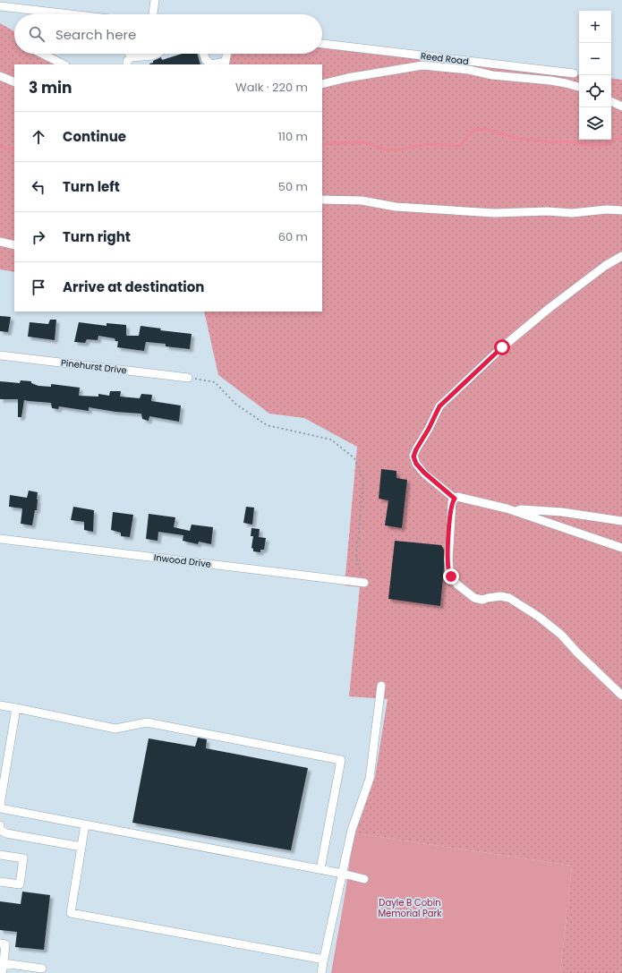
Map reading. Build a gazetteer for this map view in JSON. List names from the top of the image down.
{
  "streets": {
    "street": ["Reed Road", "Pinehurst Drive", "Inwood Drive"]
  },
  "parks": ["Dayle B Cobin Memorial Park"],
  "page": {
    "map_buttons": ["+", "−"],
    "search": "Search here",
    "heading": ["3 min", "Walk · 220 m"],
    "list": [
      ["Continue", "110 m"],
      ["Turn left", "50 m"],
      ["Turn right", "60 m"],
      "Arrive at destination"
    ]
  }
}
